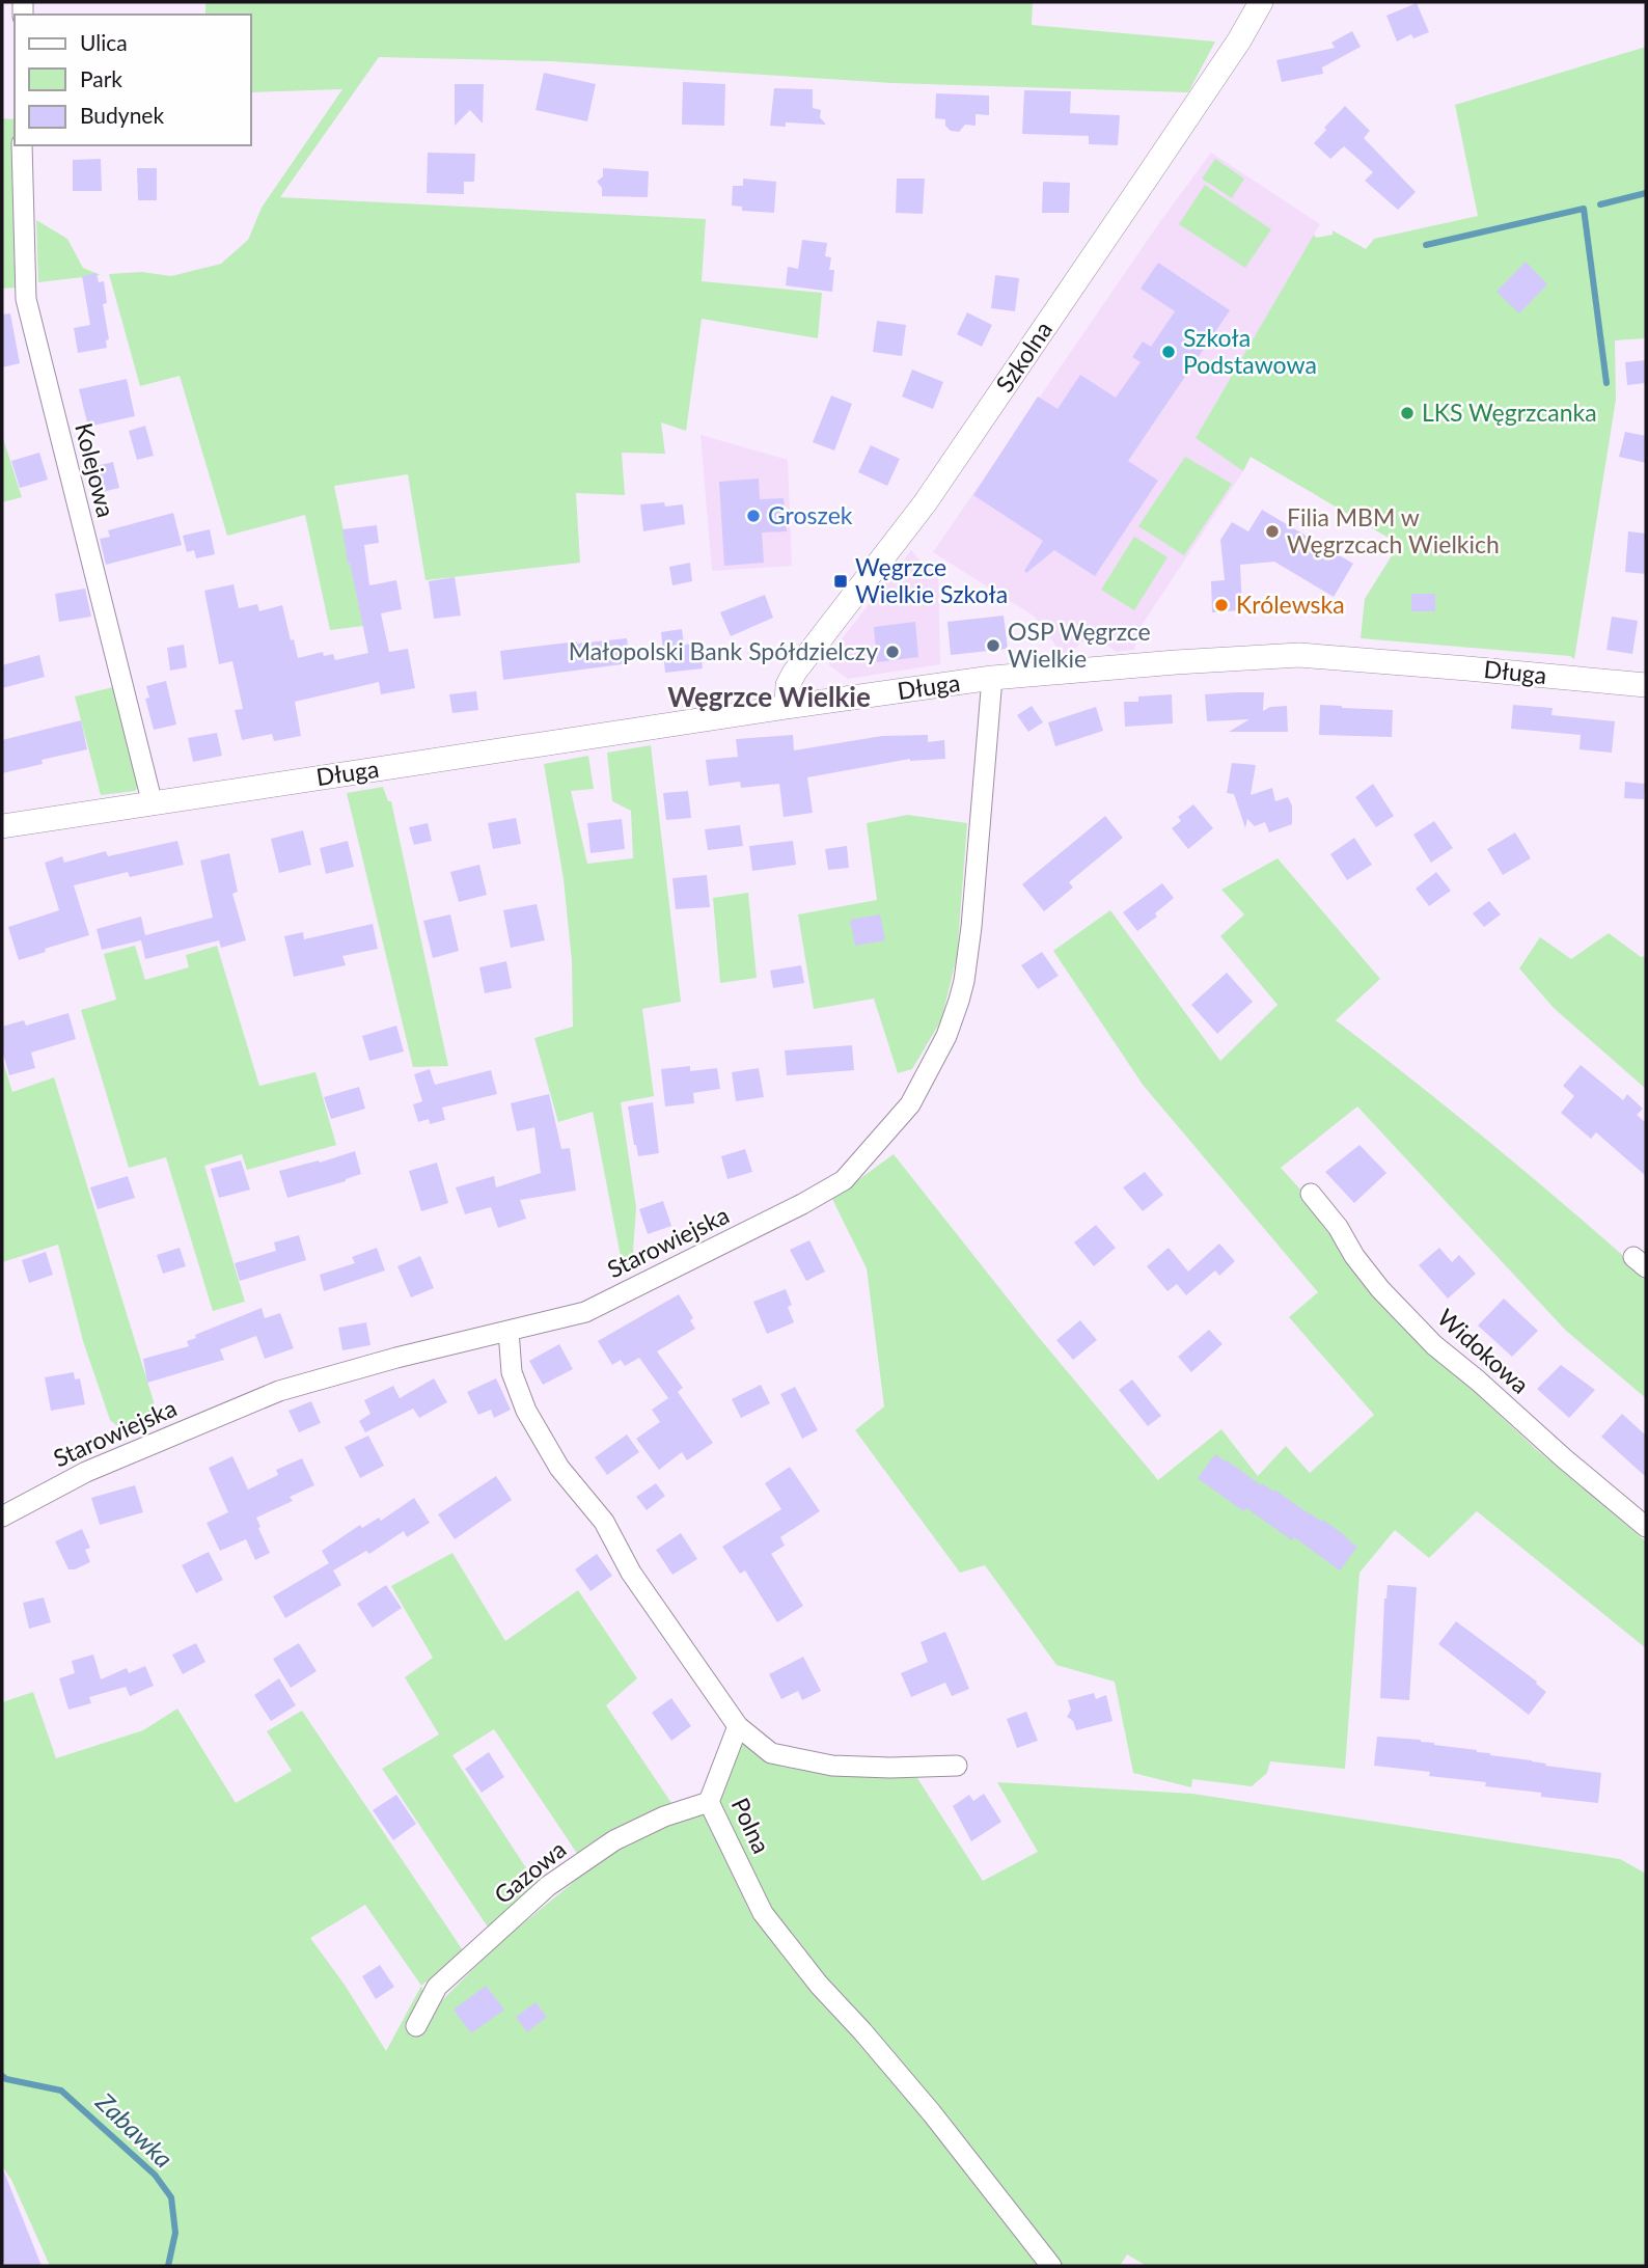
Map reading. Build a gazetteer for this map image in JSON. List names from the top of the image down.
{
  "streets": {
    "street": [
      "Szkolna",
      "Kolejowa",
      "Długa",
      "Starowiejska",
      "Widokowa",
      "Polna",
      "Gazowa"
    ]
  },
  "crossings": [
    ["Szkolna", "Długa"],
    ["Kolejowa", "Długa"],
    ["Długa", "Starowiejska"],
    ["Polna", "Gazowa"]
  ],
  "districts": ["Węgrzce Wielkie"],
  "water": ["Zabawka"],
  "places": {
    "other": [
      "Szkoła Podstawowa",
      "LKS Węgrzcanka",
      "Groszek",
      "Filia MBM w Węgrzcach Wielkich",
      "Królewska",
      "OSP Węgrzce Wielkie",
      "Małopolski Bank Spółdzielczy"
    ],
    "transit": ["Węgrzce Wielkie Szkoła"]
  },
  "legend": ["Ulica", "Park", "Budynek"]
}
